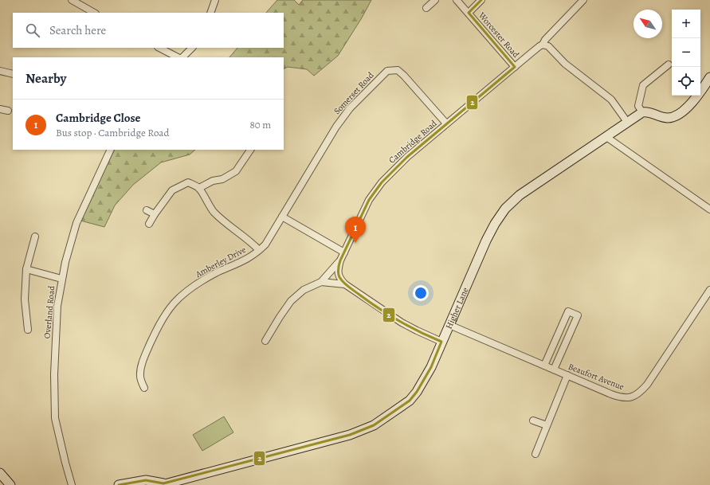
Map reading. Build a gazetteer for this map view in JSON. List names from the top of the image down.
{
  "streets": {
    "street": [
      "Worcester Road",
      "Somerset Road",
      "Cambridge Road",
      "Amberley Drive",
      "Higher Lane",
      "Overland Road",
      "Beaufort Avenue"
    ]
  },
  "crossings": [
    ["Worcester Road", "Cambridge Road"],
    ["Somerset Road", "Cambridge Road"],
    ["Somerset Road", "Amberley Drive"],
    ["Cambridge Road", "Higher Lane"],
    ["Higher Lane", "Beaufort Avenue"]
  ],
  "lines": ["transit line 2"],
  "north": "top left",
  "page": {
    "map_buttons": ["+", "−"],
    "search": "Search here",
    "heading": "Nearby",
    "list": [
      {
        "mark": "1",
        "name": "Cambridge Close",
        "note": "Bus stop · Cambridge Road",
        "value": "80 m"
      }
    ],
    "pins": "1"
  }
}
